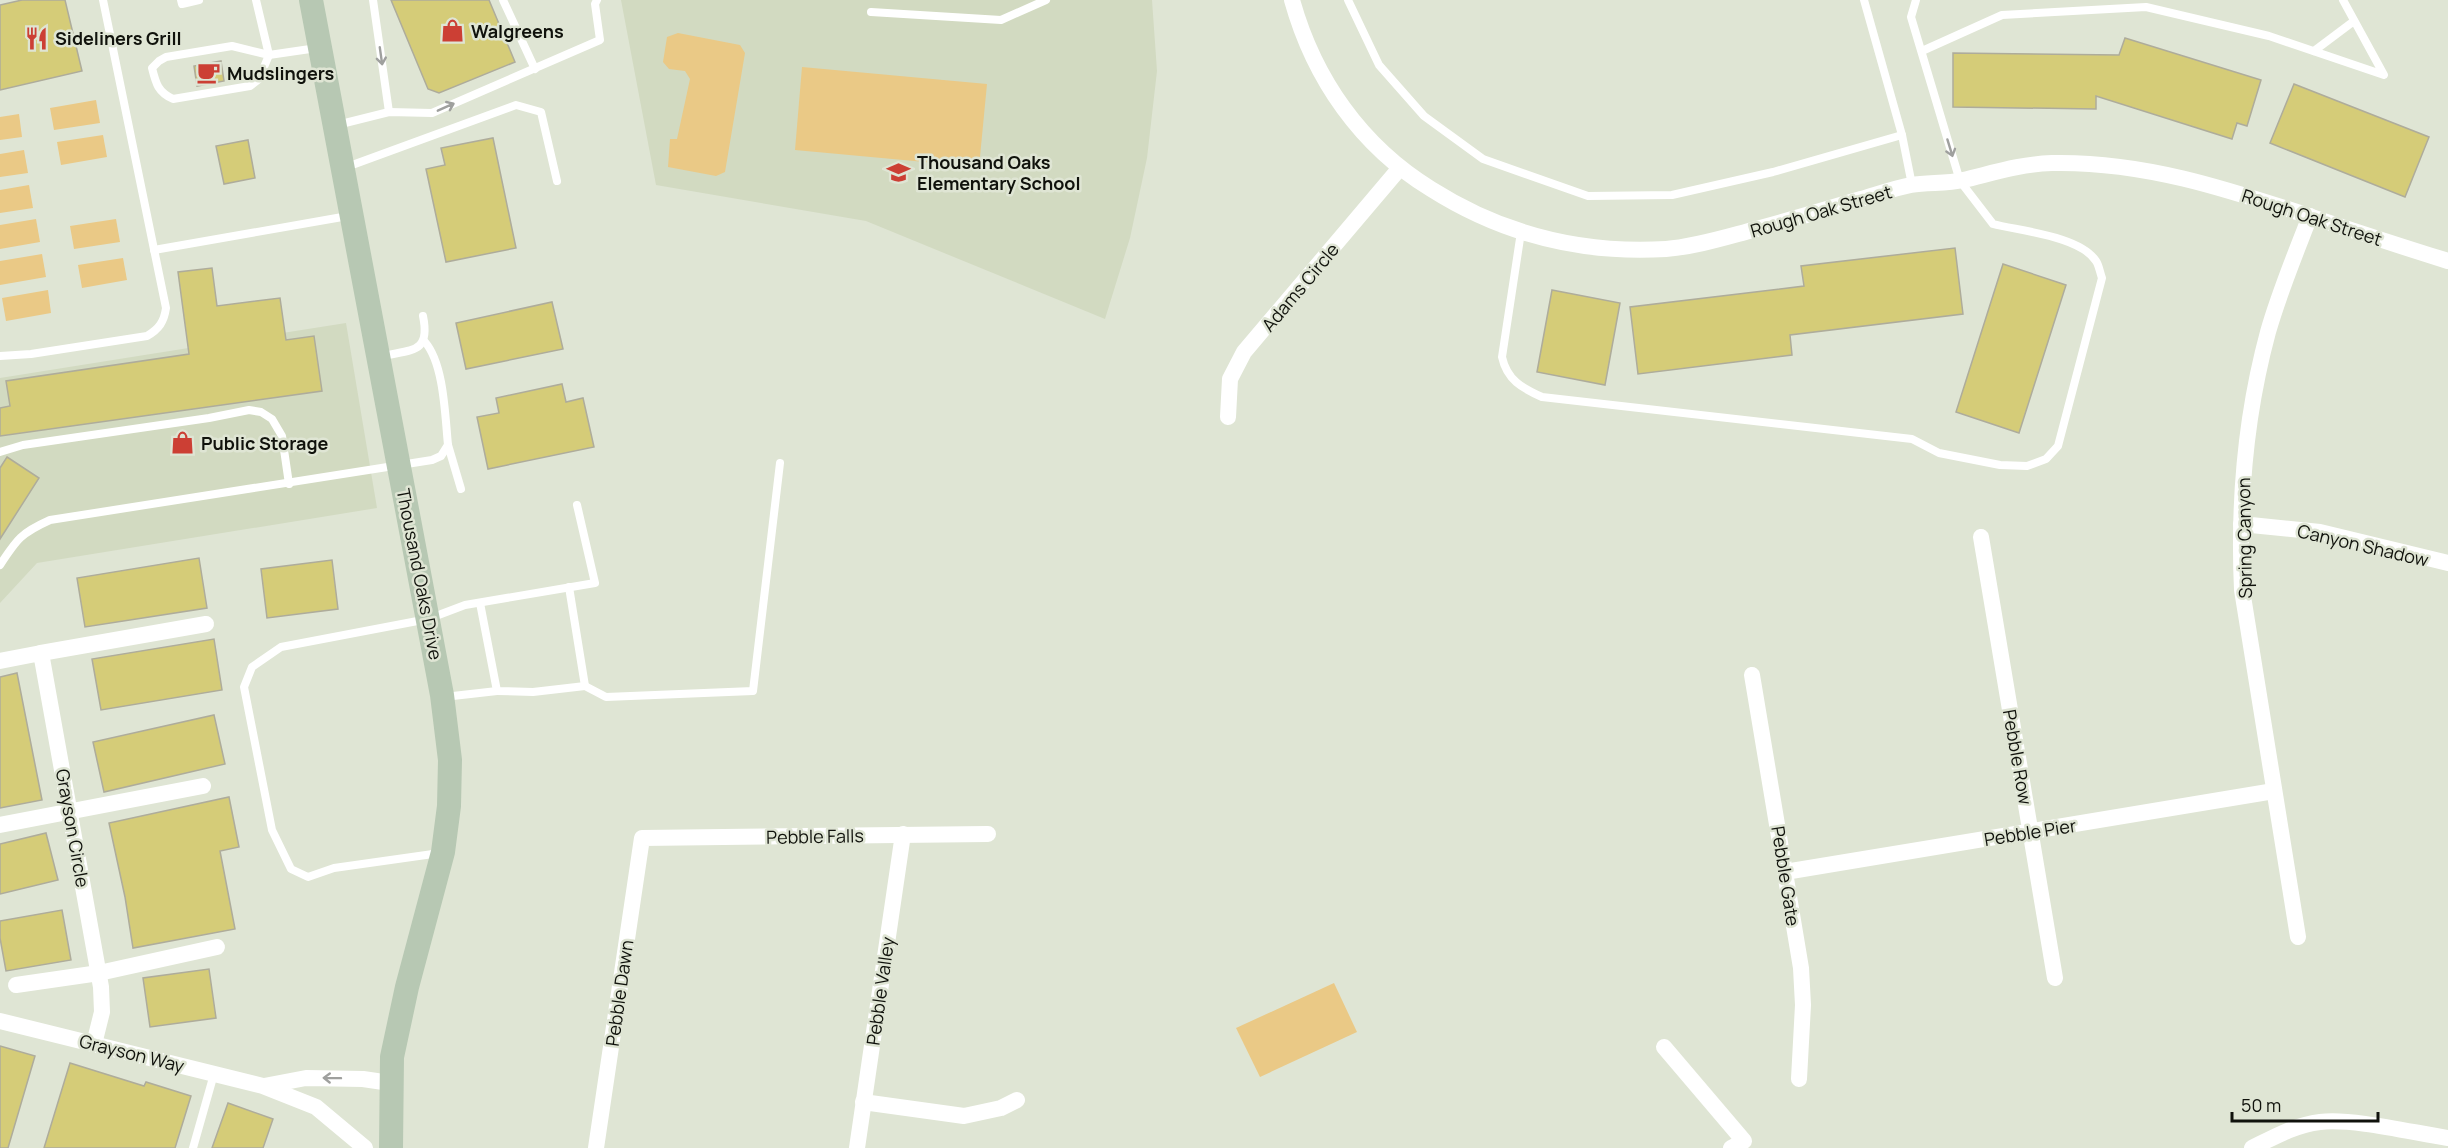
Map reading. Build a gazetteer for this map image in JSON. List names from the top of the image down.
{
  "streets": {
    "main road": ["Thousand Oaks Drive"],
    "street": [
      "Rough Oak Street",
      "Adams Circle",
      "Spring Canyon",
      "Canyon Shadow",
      "Pebble Row",
      "Grayson Circle",
      "Pebble Pier",
      "Pebble Falls",
      "Pebble Gate",
      "Pebble Valley",
      "Pebble Dawn",
      "Grayson Way"
    ]
  },
  "crossings": [
    ["Rough Oak Street", "Adams Circle"],
    ["Rough Oak Street", "Spring Canyon"],
    ["Spring Canyon", "Canyon Shadow"],
    ["Spring Canyon", "Pebble Pier"],
    ["Thousand Oaks Drive", "Grayson Way"],
    ["Pebble Row", "Pebble Pier"],
    ["Grayson Circle", "Grayson Way"],
    ["Pebble Pier", "Pebble Gate"],
    ["Pebble Falls", "Pebble Valley"],
    ["Pebble Falls", "Pebble Dawn"]
  ],
  "places": {
    "shop": ["Walgreens", "Public Storage"],
    "restaurant": ["Sideliners Grill"],
    "cafe": ["Mudslingers"],
    "school or university": ["Thousand Oaks Elementary School"]
  },
  "scale_bar": "50 m"
}
